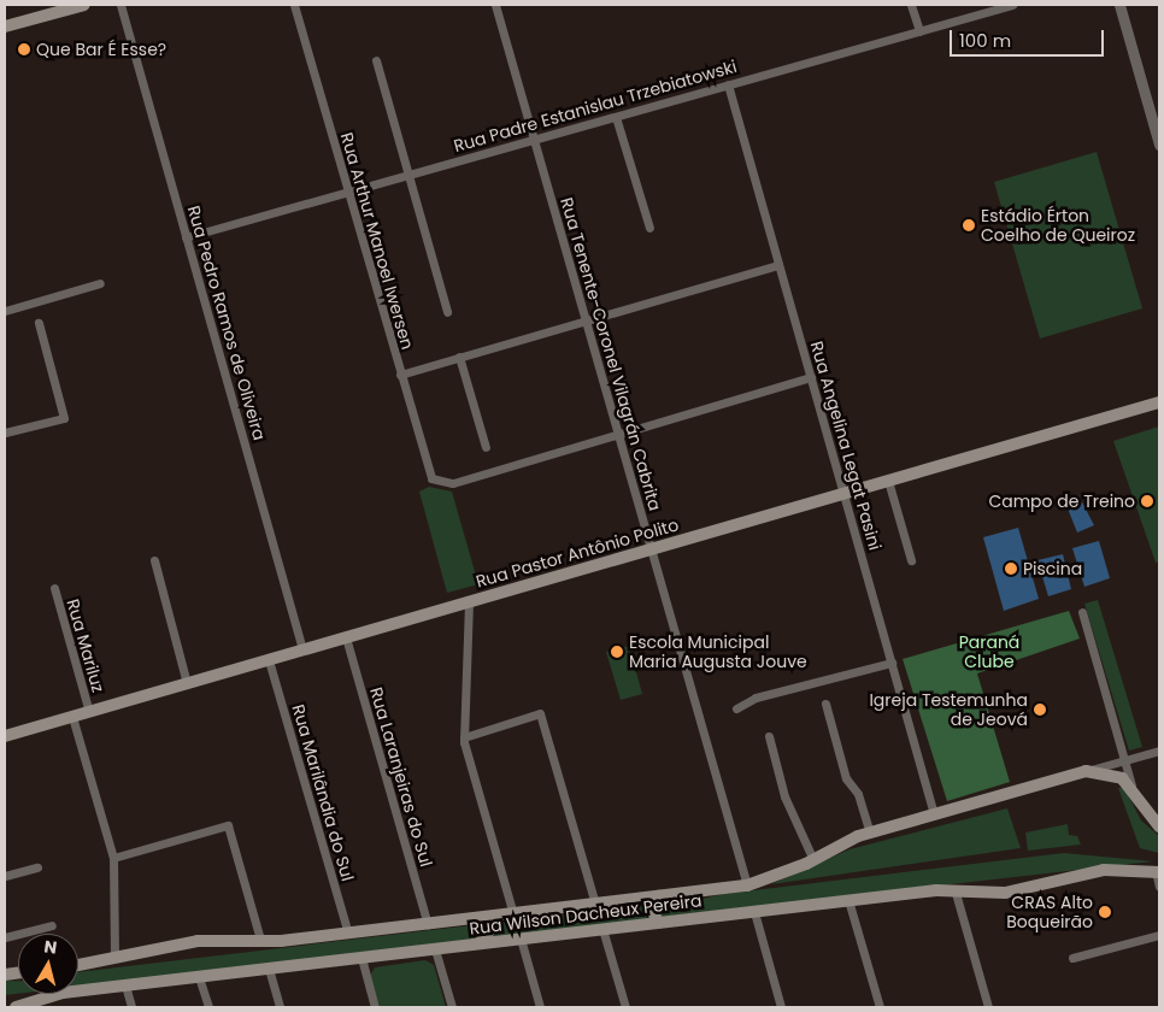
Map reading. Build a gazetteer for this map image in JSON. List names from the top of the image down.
{
  "streets": {
    "main road": ["Rua Pastor Antônio Polito", "Rua Wilson Dacheux Pereira"],
    "street": [
      "Rua Padre Estanislau Trzebiatowski",
      "Rua Arthur Manoel Iwersen",
      "Rua Pedro Ramos de Oliveira",
      "Rua Tenente-Coronel Vilagrán Cabrita",
      "Rua Angelina Legat Pasini",
      "Rua Mariluz",
      "Rua Laranjeiras do Sul",
      "Rua Marilândia do Sul"
    ]
  },
  "crossings": [
    ["Rua Padre Estanislau Trzebiatowski", "Rua Arthur Manoel Iwersen"],
    ["Rua Padre Estanislau Trzebiatowski", "Rua Pedro Ramos de Oliveira"],
    ["Rua Padre Estanislau Trzebiatowski", "Rua Tenente-Coronel Vilagrán Cabrita"],
    ["Rua Padre Estanislau Trzebiatowski", "Rua Angelina Legat Pasini"],
    ["Rua Arthur Manoel Iwersen", "Rua Tenente-Coronel Vilagrán Cabrita"],
    ["Rua Pedro Ramos de Oliveira", "Rua Pastor Antônio Polito"],
    ["Rua Tenente-Coronel Vilagrán Cabrita", "Rua Pastor Antônio Polito"],
    ["Rua Tenente-Coronel Vilagrán Cabrita", "Rua Wilson Dacheux Pereira"],
    ["Rua Angelina Legat Pasini", "Rua Pastor Antônio Polito"],
    ["Rua Angelina Legat Pasini", "Rua Wilson Dacheux Pereira"],
    ["Rua Pastor Antônio Polito", "Rua Mariluz"],
    ["Rua Pastor Antônio Polito", "Rua Laranjeiras do Sul"],
    ["Rua Pastor Antônio Polito", "Rua Marilândia do Sul"],
    ["Rua Laranjeiras do Sul", "Rua Wilson Dacheux Pereira"],
    ["Rua Marilândia do Sul", "Rua Wilson Dacheux Pereira"]
  ],
  "parks": ["Paraná Clube"],
  "places": [
    "Que Bar É Esse?",
    "Estádio Érton Coelho de Queiroz",
    "Campo de Treino",
    "Piscina",
    "Escola Municipal Maria Augusta Jouve",
    "Igreja Testemunha de Jeová",
    "CRAS Alto Boqueirão"
  ],
  "scale_bar": "100 m",
  "north": "top"
}
